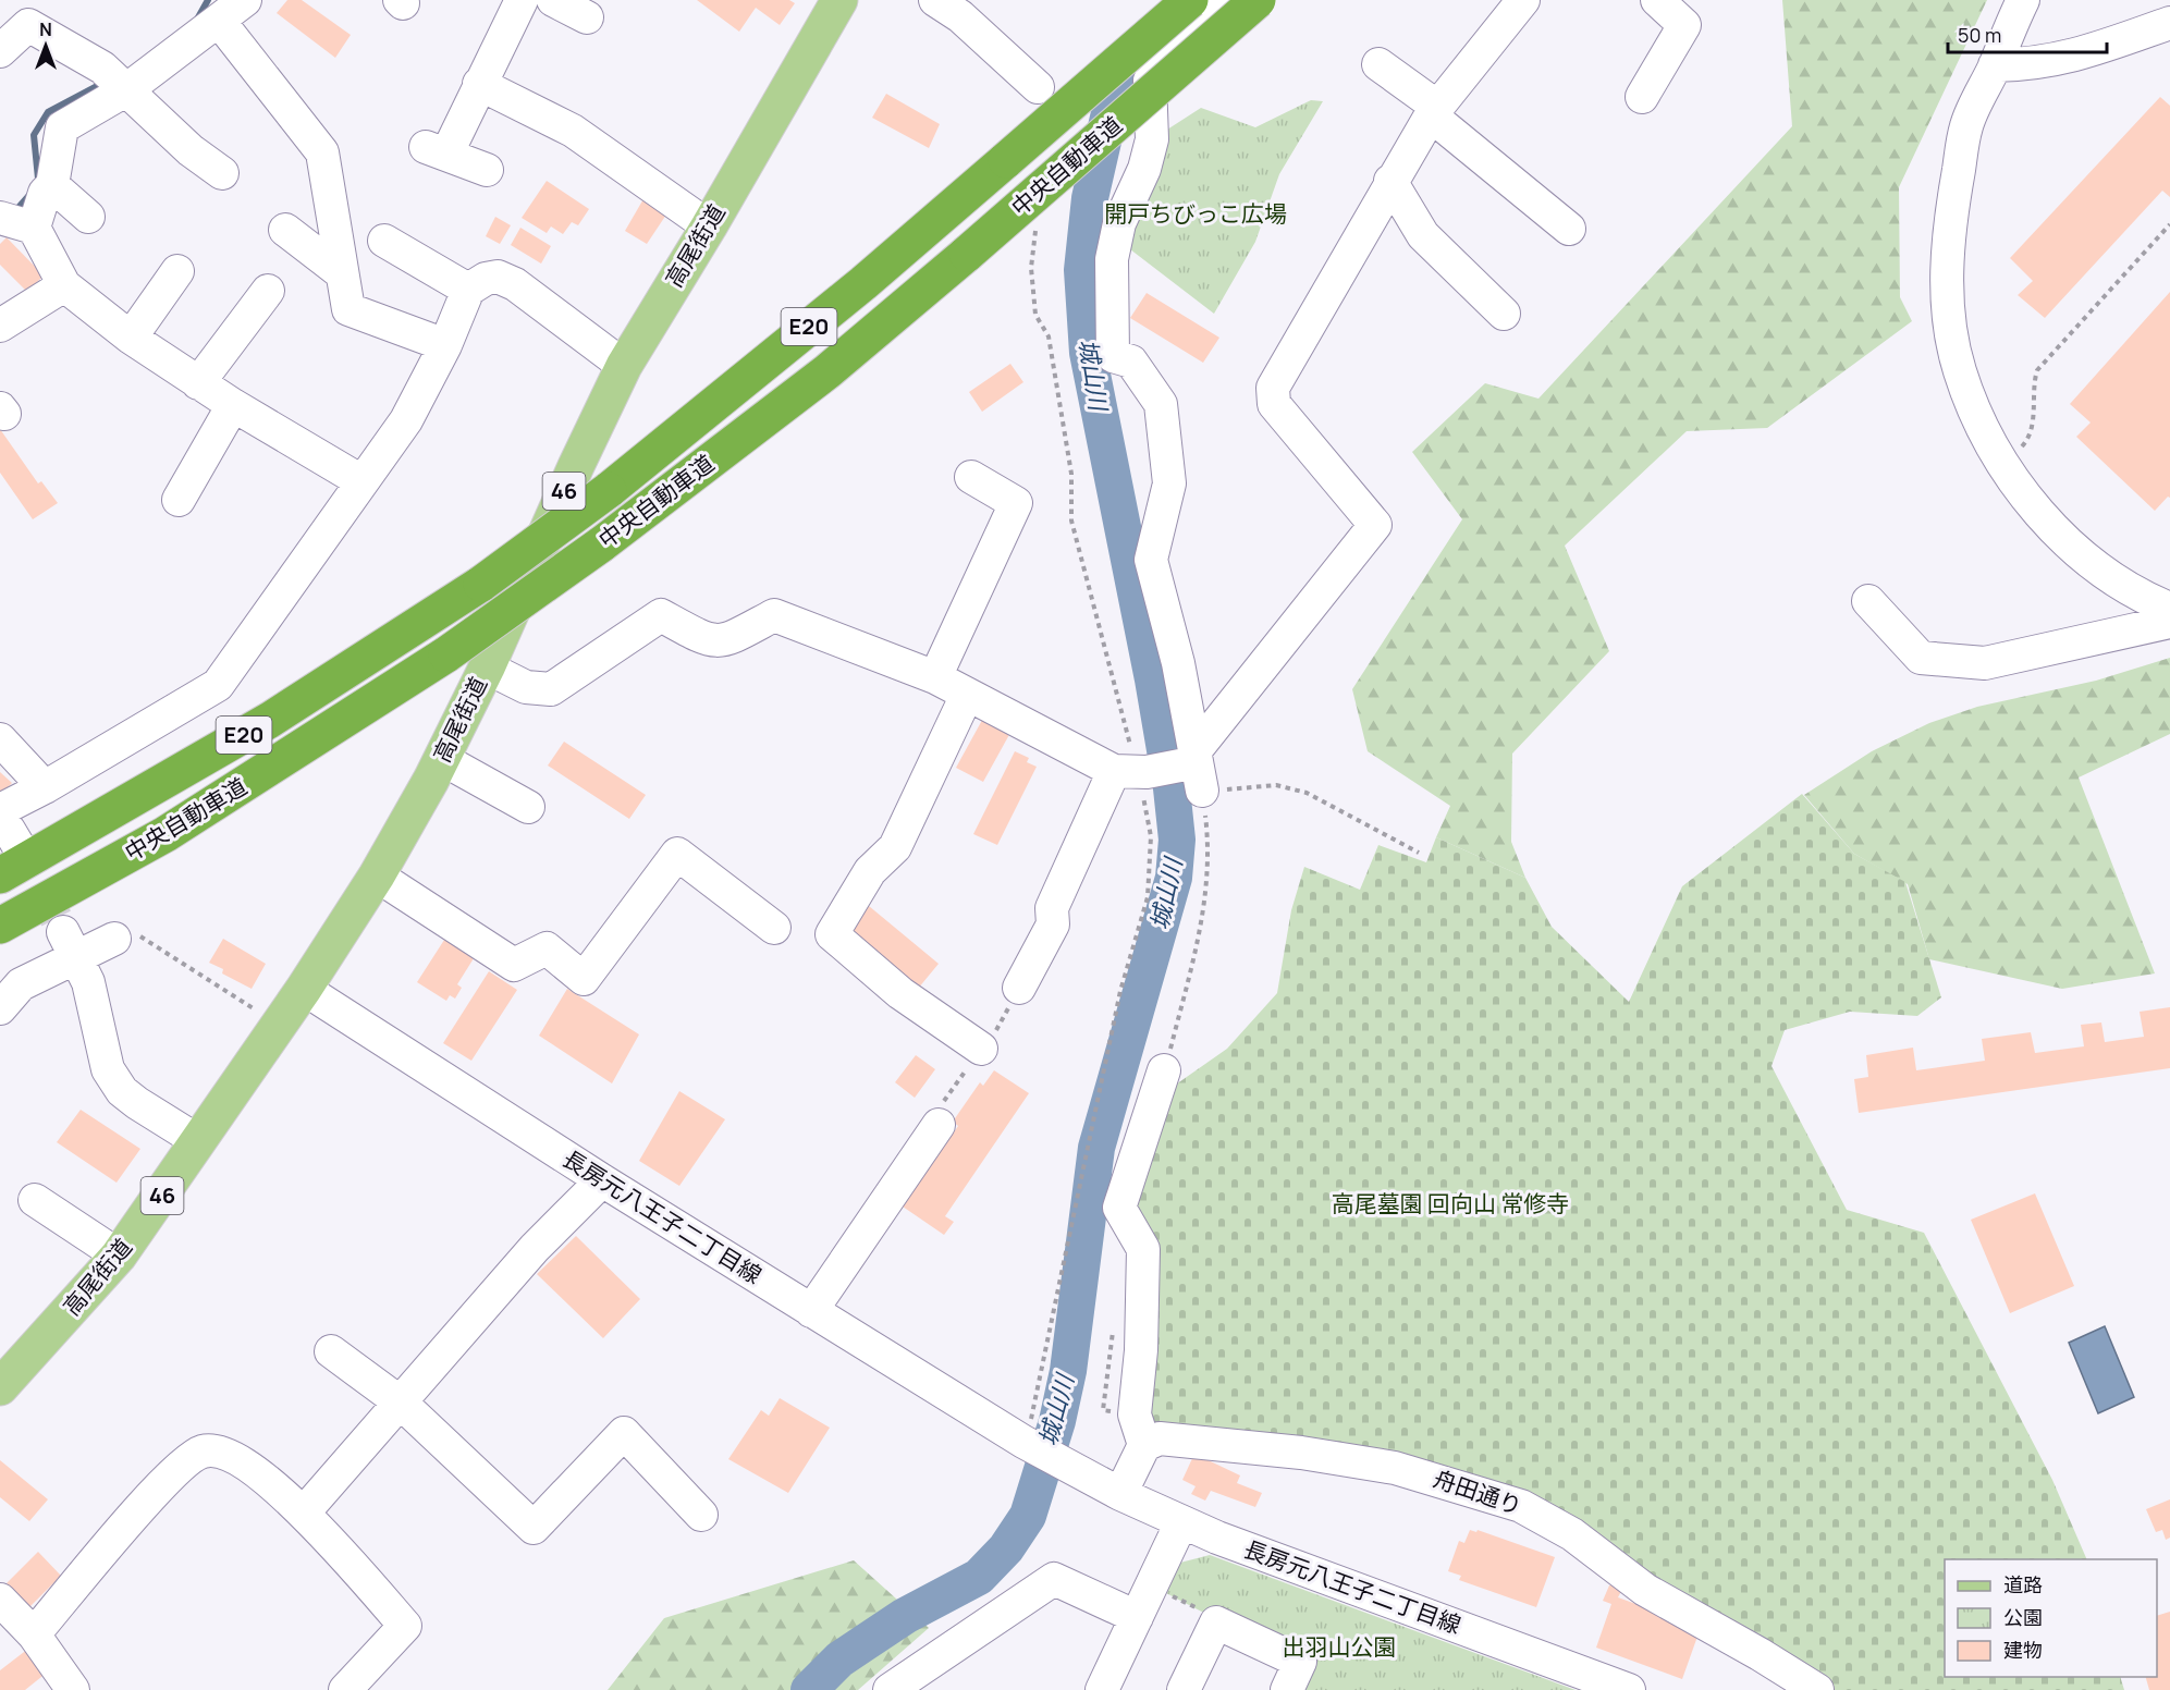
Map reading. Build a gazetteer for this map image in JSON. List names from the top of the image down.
{
  "streets": {
    "highway": ["中央自動車道", "E20"],
    "main road": ["高尾街道", "46"],
    "street": ["長房元八王子二丁目線", "舟田通り"]
  },
  "crossings": [
    ["高尾街道", "長房元八王子二丁目線"]
  ],
  "water": ["城山川"],
  "parks": ["開戸ちびっこ広場", "高尾墓園 回向山 常修寺", "出羽山公園"],
  "legend": ["道路", "公園", "建物"],
  "scale_bar": "50 m",
  "north": "top"
}
